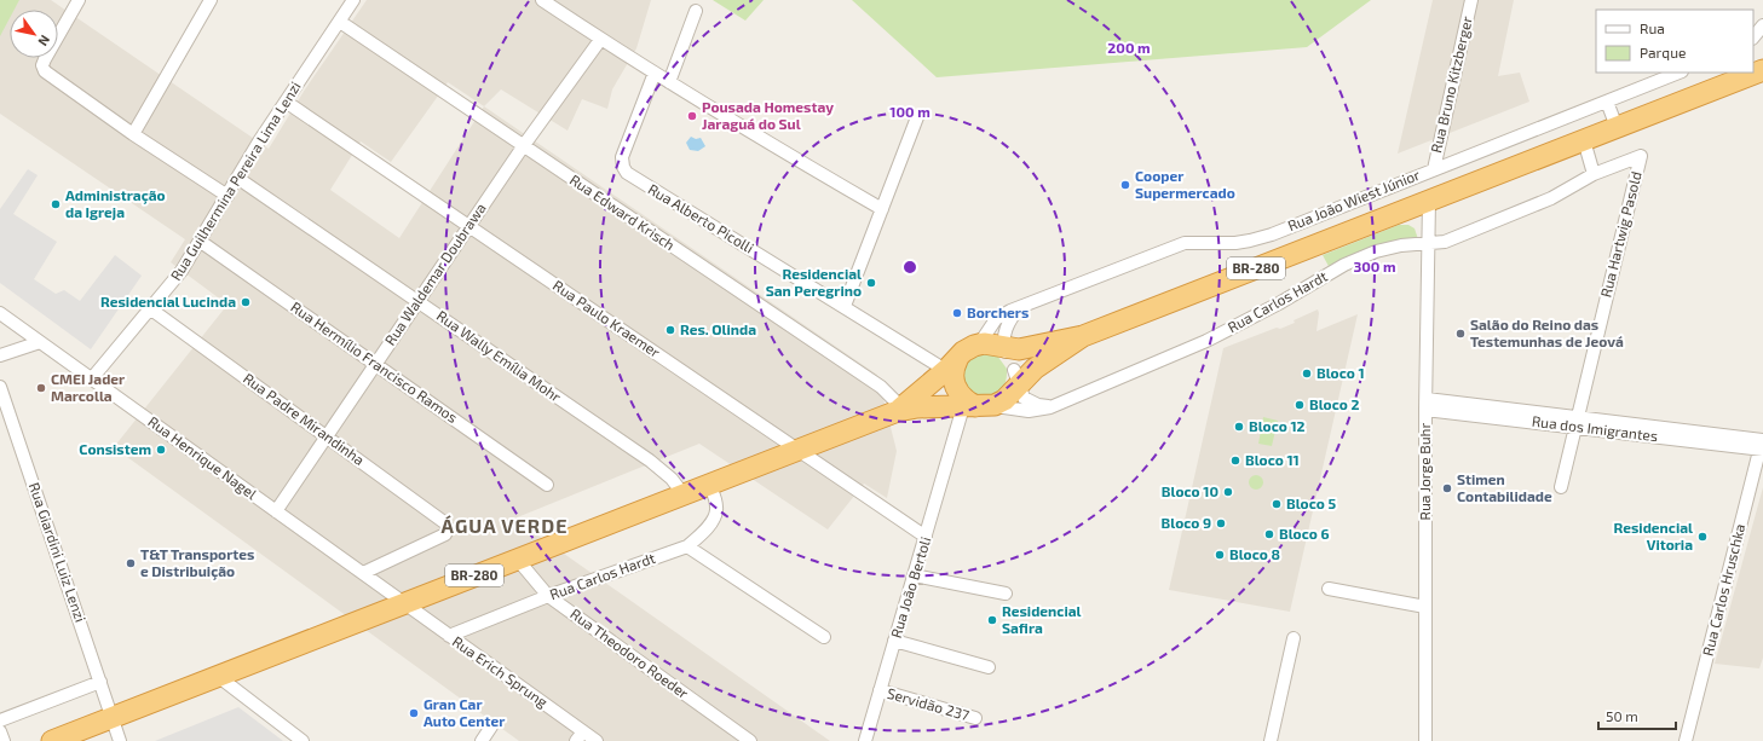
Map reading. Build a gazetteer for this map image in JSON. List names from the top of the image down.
{
  "streets": {
    "highway": ["BR-280"],
    "street": [
      "Rua Bruno Kitzberger",
      "Rua Guilhermina Pereira Lima Lenzi",
      "Rua João Wiest Júnior",
      "Rua Edward Krisch",
      "Rua Alberto Picolli",
      "Rua Hartwig Pasold",
      "Rua Waldemar Doubrawa",
      "Rua Carlos Hardt",
      "Rua Paulo Kraemer",
      "Rua Wally Emília Mohr",
      "Rua Hermílio Francisco Ramos",
      "Rua Padre Mirandinha",
      "Rua dos Imigrantes",
      "Rua Henrique Nagel",
      "Rua Jorge Buhr",
      "Rua Giardini Luiz Lenzi",
      "Rua João Bertoli",
      "Rua Carlos Hruschka",
      "Rua Theodoro Roeder",
      "Rua Erich Sprung",
      "Servidão 237"
    ]
  },
  "crossings": [
    ["Rua Bruno Kitzberger", "Rua João Wiest Júnior"],
    ["Rua Guilhermina Pereira Lima Lenzi", "Rua Edward Krisch"],
    ["Rua Guilhermina Pereira Lima Lenzi", "Rua Paulo Kraemer"],
    ["Rua Guilhermina Pereira Lima Lenzi", "Rua Wally Emília Mohr"],
    ["Rua Guilhermina Pereira Lima Lenzi", "Rua Hermílio Francisco Ramos"],
    ["Rua Guilhermina Pereira Lima Lenzi", "Rua Padre Mirandinha"],
    ["Rua Guilhermina Pereira Lima Lenzi", "Rua Henrique Nagel"],
    ["Rua João Wiest Júnior", "Rua Alberto Picolli"],
    ["Rua João Wiest Júnior", "BR-280"],
    ["Rua João Wiest Júnior", "Rua Carlos Hardt"],
    ["Rua João Wiest Júnior", "Rua João Bertoli"],
    ["Rua Edward Krisch", "BR-280"],
    ["Rua Edward Krisch", "Rua Waldemar Doubrawa"],
    ["Rua Alberto Picolli", "BR-280"],
    ["Rua Alberto Picolli", "Rua Carlos Hardt"],
    ["Rua Alberto Picolli", "Rua João Bertoli"],
    ["Rua Hartwig Pasold", "Rua Carlos Hardt"],
    ["Rua Hartwig Pasold", "Rua dos Imigrantes"],
    ["BR-280", "Rua Carlos Hardt"],
    ["BR-280", "Rua Paulo Kraemer"],
    ["BR-280", "Rua Wally Emília Mohr"],
    ["BR-280", "Rua Henrique Nagel"],
    ["BR-280", "Rua Jorge Buhr"],
    ["BR-280", "Rua Giardini Luiz Lenzi"],
    ["BR-280", "Rua João Bertoli"],
    ["BR-280", "Rua Theodoro Roeder"],
    ["BR-280", "Rua Erich Sprung"],
    ["Rua Waldemar Doubrawa", "Rua Paulo Kraemer"],
    ["Rua Waldemar Doubrawa", "Rua Wally Emília Mohr"],
    ["Rua Waldemar Doubrawa", "Rua Hermílio Francisco Ramos"],
    ["Rua Waldemar Doubrawa", "Rua Padre Mirandinha"],
    ["Rua Waldemar Doubrawa", "Rua Henrique Nagel"],
    ["Rua Carlos Hardt", "Rua Jorge Buhr"],
    ["Rua Carlos Hardt", "Rua João Bertoli"],
    ["Rua Carlos Hardt", "Rua Theodoro Roeder"],
    ["Rua Carlos Hardt", "Rua Erich Sprung"],
    ["Rua Paulo Kraemer", "Rua João Bertoli"],
    ["Rua Padre Mirandinha", "Rua Henrique Nagel"],
    ["Rua dos Imigrantes", "Rua Jorge Buhr"],
    ["Rua dos Imigrantes", "Rua Carlos Hruschka"],
    ["Rua Henrique Nagel", "Rua Erich Sprung"],
    ["Rua João Bertoli", "Servidão 237"]
  ],
  "districts": ["ÁGUA VERDE"],
  "places": [
    "Pousada Homestay Jaraguá do Sul",
    "Cooper Supermercado",
    "Administração da Igreja",
    "Residencial San Peregrino",
    "Residencial Lucinda",
    "Borchers",
    "Res. Olinda",
    "Salão do Reino das Testemunhas de Jeová",
    "Bloco 1",
    "CMEI Jader Marcolla",
    "Bloco 2",
    "Bloco 12",
    "Consistem",
    "Bloco 11",
    "Stimen Contabilidade",
    "Bloco 10",
    "Bloco 5",
    "Bloco 9",
    "Bloco 6",
    "Residencial Vitoria",
    "Bloco 8",
    "T&T Transportes e Distribuição",
    "Residencial Safira",
    "Gran Car Auto Center"
  ],
  "legend": ["Rua", "Parque"],
  "scale_bar": "50 m",
  "north": "bottom right",
  "rings": ["200 m", "100 m", "300 m"]
}
